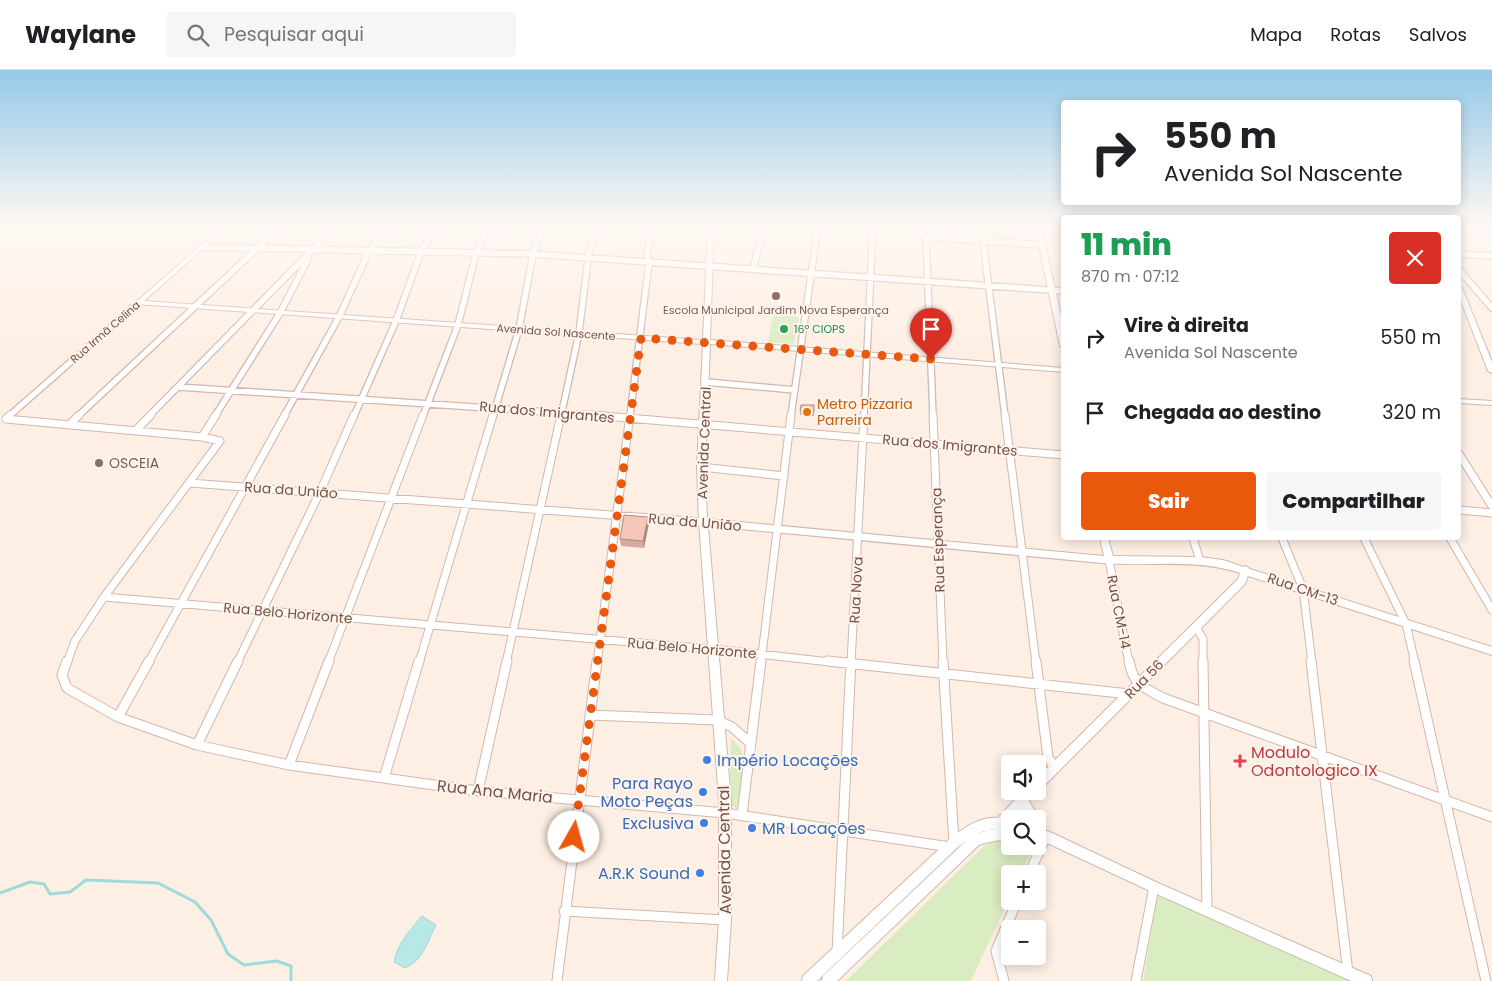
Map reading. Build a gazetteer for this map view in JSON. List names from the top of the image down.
{
  "streets": {
    "street": [
      "Rua Irmã Celina",
      "Avenida Sol Nascente",
      "Rua dos Imigrantes",
      "Avenida Central",
      "Rua da União",
      "Rua Esperança",
      "Rua CM-13",
      "Rua Nova",
      "Rua CM-14",
      "Rua Belo Horizonte",
      "Rua 56",
      "Rua Ana Maria"
    ]
  },
  "crossings": [
    ["Rua Irmã Celina", "Avenida Sol Nascente"],
    ["Avenida Sol Nascente", "Avenida Central"],
    ["Avenida Sol Nascente", "Rua Esperança"],
    ["Avenida Sol Nascente", "Rua Nova"],
    ["Rua dos Imigrantes", "Avenida Central"],
    ["Rua dos Imigrantes", "Rua Esperança"],
    ["Rua dos Imigrantes", "Rua Nova"],
    ["Avenida Central", "Rua da União"],
    ["Avenida Central", "Rua Belo Horizonte"],
    ["Avenida Central", "Rua Ana Maria"],
    ["Rua da União", "Rua Esperança"],
    ["Rua da União", "Rua CM-13"],
    ["Rua da União", "Rua Nova"],
    ["Rua da União", "Rua CM-14"],
    ["Rua Esperança", "Rua Belo Horizonte"],
    ["Rua Esperança", "Rua Ana Maria"],
    ["Rua CM-13", "Rua CM-14"],
    ["Rua CM-13", "Rua 56"],
    ["Rua Nova", "Rua Belo Horizonte"],
    ["Rua Nova", "Rua Ana Maria"],
    ["Rua CM-14", "Rua 56"],
    ["Rua Belo Horizonte", "Rua 56"],
    ["Rua Belo Horizonte", "Rua Ana Maria"]
  ],
  "places": {
    "other": [
      "Escola Municipal Jardim Nova Esperança",
      "16º CIOPS",
      "Metro Pizzaria Parreira",
      "OSCEIA",
      "Império Locações",
      "Para Rayo Moto Peças",
      "Exclusiva",
      "MR Locações",
      "A.R.K Sound"
    ],
    "health": ["Modulo Odontologico IX"]
  },
  "page": {
    "header": "Waylane",
    "search": "Pesquisar aqui",
    "nav": ["Mapa", "Rotas", "Salvos"],
    "turn": ["550 m", "Avenida Sol Nascente"],
    "heading": ["11 min", "870 m · 07:12"],
    "list": [
      {
        "name": "Vire à direita",
        "note": "Avenida Sol Nascente",
        "value": "550 m"
      },
      {
        "name": "Chegada ao destino",
        "value": "320 m"
      }
    ],
    "buttons": ["Sair", "Compartilhar"],
    "map_buttons": ["+", "−"]
  }
}
